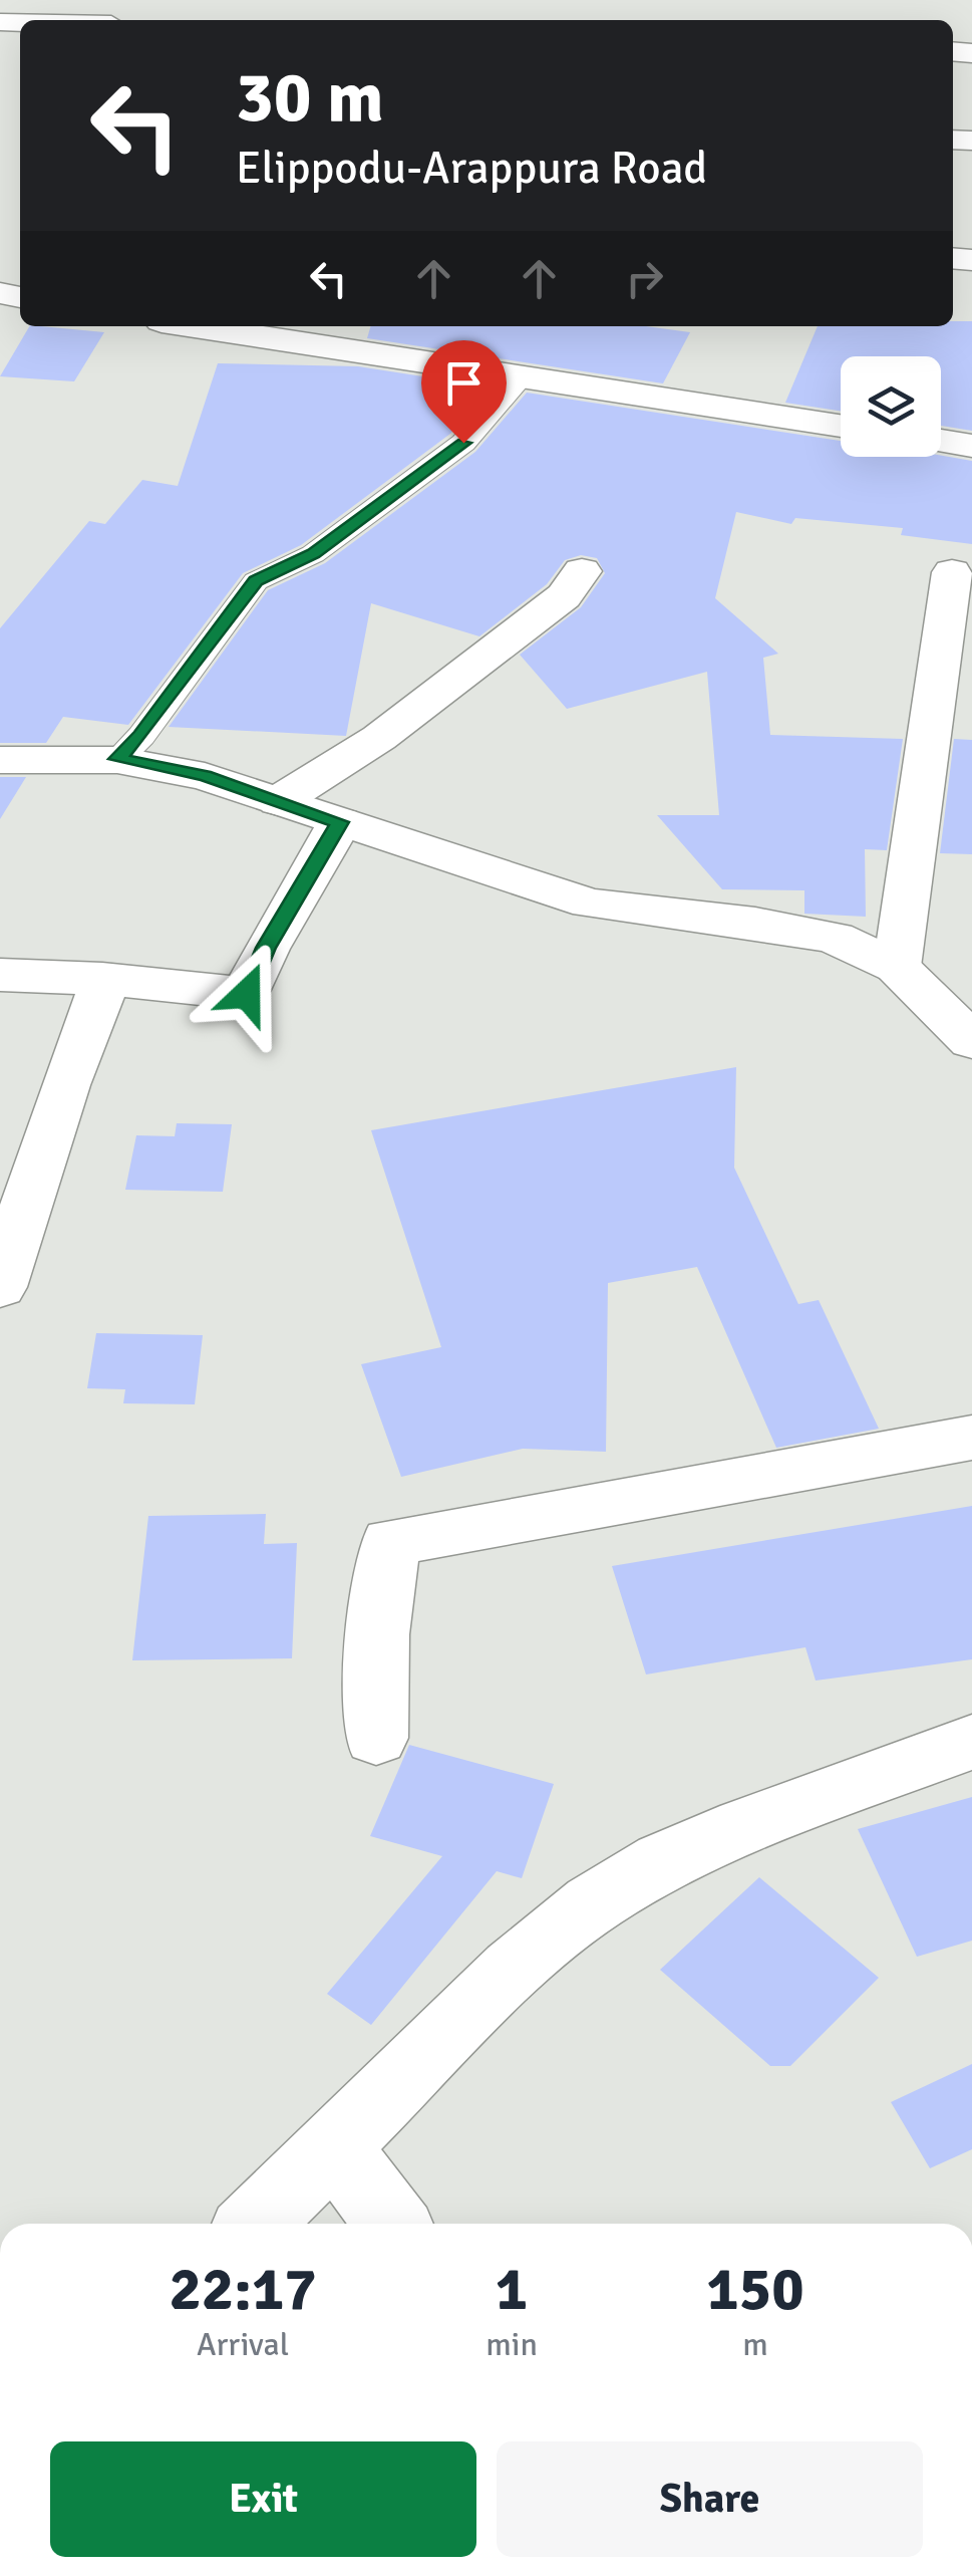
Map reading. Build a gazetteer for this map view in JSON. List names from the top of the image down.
{
  "page": {
    "turn": ["30 m", "Elippodu-Arappura Road"],
    "eta": [
      "22:17",
      "Arrival",
      "1",
      "min",
      "150",
      "m"
    ],
    "buttons": ["Exit", "Share"]
  }
}
